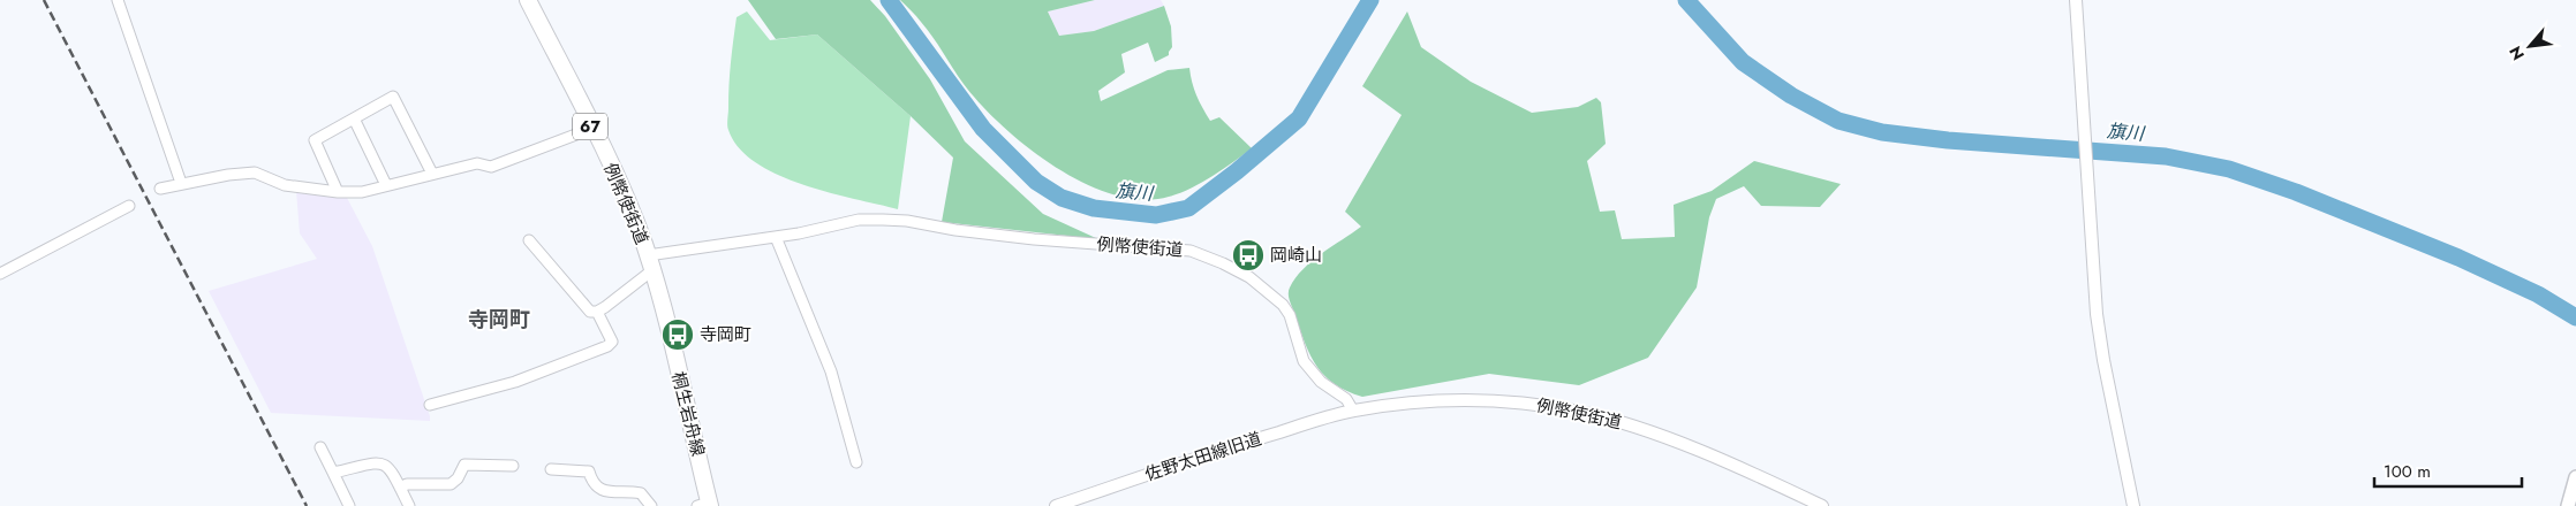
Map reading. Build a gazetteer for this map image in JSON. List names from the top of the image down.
{
  "streets": {
    "main road": ["67", "例幣使街道", "桐生岩舟線"],
    "street": ["佐野太田線旧道"]
  },
  "crossings": [
    ["例幣使街道", "桐生岩舟線"],
    ["例幣使街道", "佐野太田線旧道"]
  ],
  "districts": ["寺岡町"],
  "water": ["旗川"],
  "places": {
    "bus stop": ["岡崎山", "寺岡町"]
  },
  "scale_bar": "100 m",
  "north": "bottom left"
}
